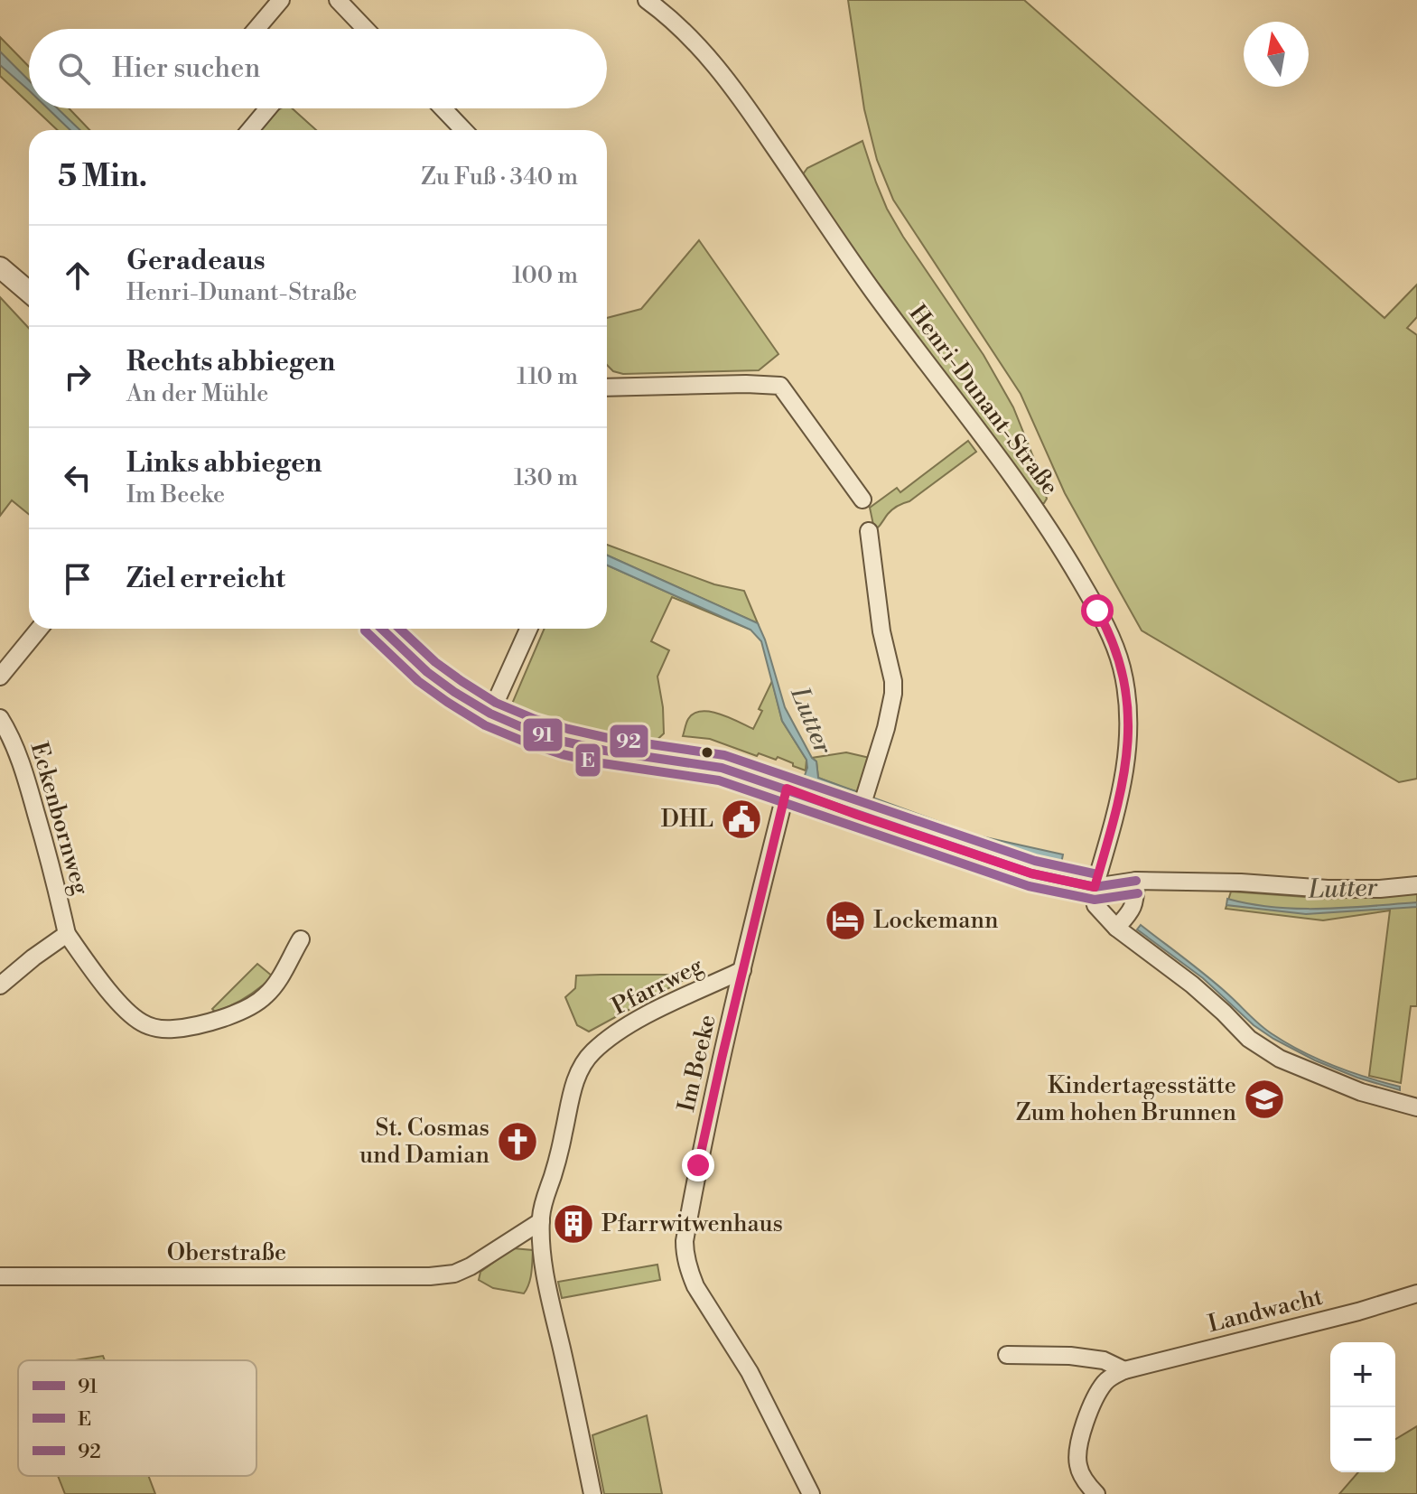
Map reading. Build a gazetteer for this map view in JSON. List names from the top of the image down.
{
  "streets": {
    "street": [
      "Henri-Dunant-Straße",
      "Eckenbornweg",
      "Pfarrweg",
      "Im Beeke",
      "Oberstraße",
      "Landwacht"
    ]
  },
  "crossings": [
    ["Pfarrweg", "Im Beeke"],
    ["Pfarrweg", "Oberstraße"]
  ],
  "water": ["Lutter"],
  "places": {
    "public building": ["DHL"],
    "hotel": ["Lockemann"],
    "school or university": ["Kindertagesstätte Zum hohen Brunnen"],
    "church": ["St. Cosmas und Damian"],
    "building": ["Pfarrwitwenhaus"]
  },
  "lines": ["transit line 91", "transit line 92", "transit line E"],
  "legend": ["91", "E", "92"],
  "north": "top",
  "page": {
    "search": "Hier suchen",
    "heading": ["5 Min.", "Zu Fuß · 340 m"],
    "list": [
      ["Geradeaus", "Henri-Dunant-Straße", "100 m"],
      ["Rechts abbiegen", "An der Mühle", "110 m"],
      ["Links abbiegen", "Im Beeke", "130 m"],
      "Ziel erreicht"
    ],
    "map_buttons": ["+", "−"]
  }
}
